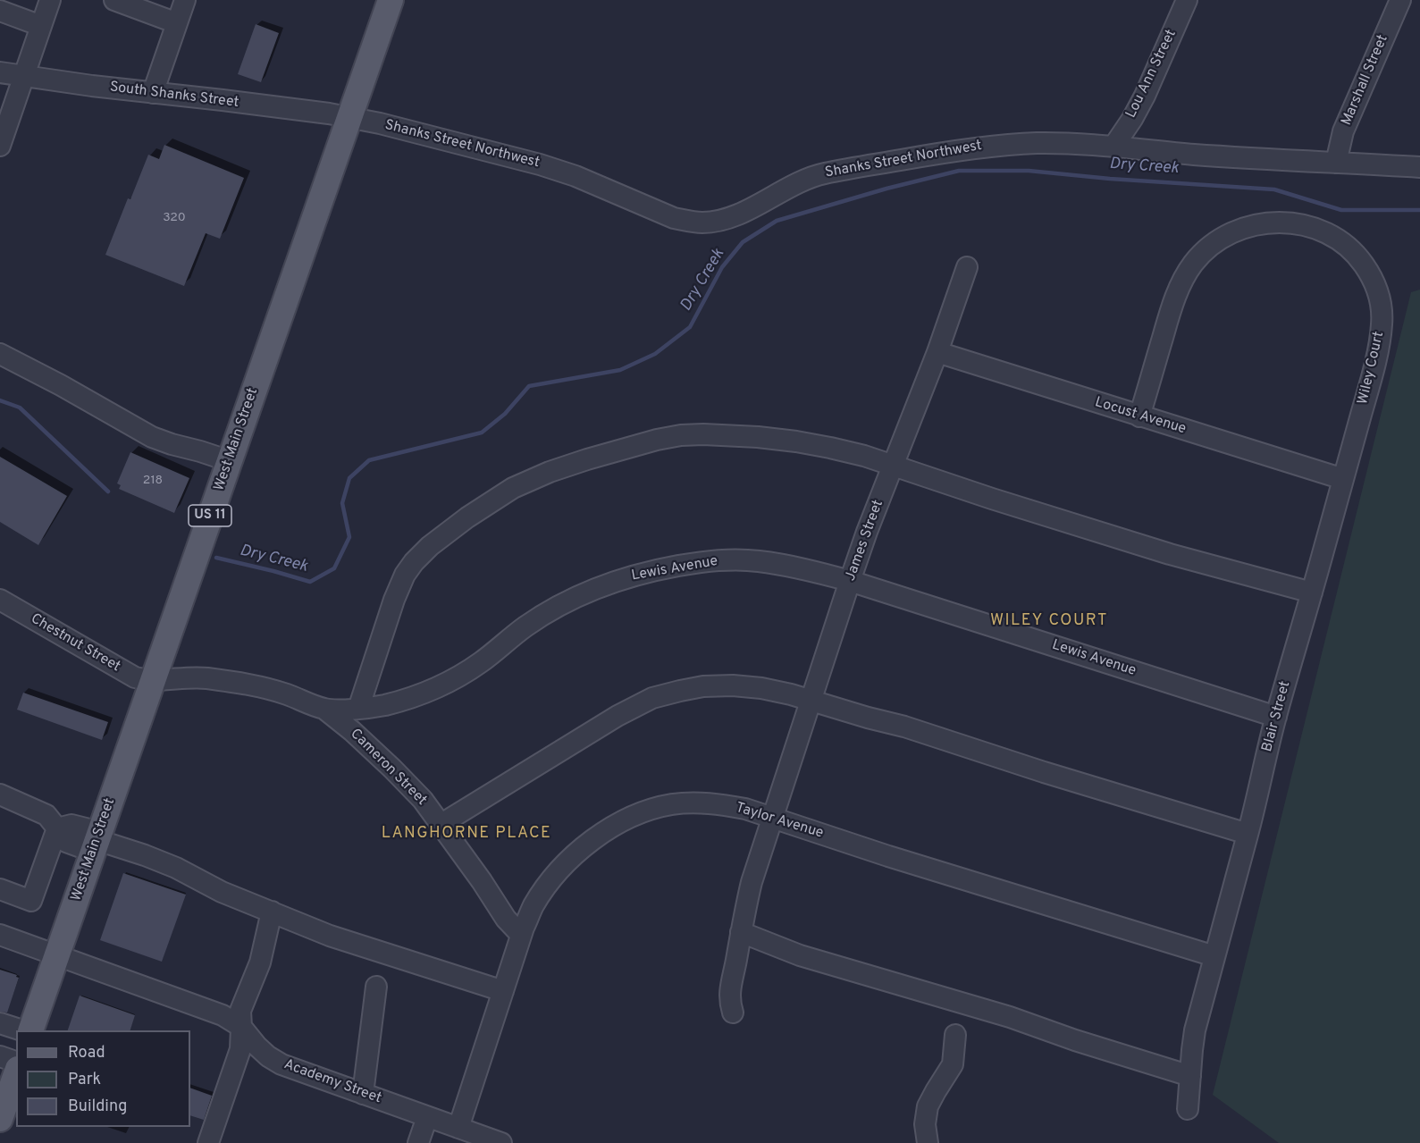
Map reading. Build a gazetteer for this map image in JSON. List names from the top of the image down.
{
  "streets": {
    "main road": ["West Main Street", "US 11"],
    "street": [
      "Lou Ann Street",
      "Marshall Street",
      "South Shanks Street",
      "Shanks Street Northwest",
      "Wiley Court",
      "Locust Avenue",
      "James Street",
      "Lewis Avenue",
      "Chestnut Street",
      "Blair Street",
      "Cameron Street",
      "Taylor Avenue",
      "Academy Street"
    ]
  },
  "crossings": [
    ["Lou Ann Street", "Shanks Street Northwest"],
    ["Marshall Street", "Shanks Street Northwest"],
    ["South Shanks Street", "Shanks Street Northwest"],
    ["South Shanks Street", "West Main Street"],
    ["Shanks Street Northwest", "West Main Street"],
    ["Wiley Court", "Locust Avenue"],
    ["Wiley Court", "Blair Street"],
    ["Locust Avenue", "James Street"],
    ["Locust Avenue", "Blair Street"],
    ["West Main Street", "Lewis Avenue"],
    ["West Main Street", "Chestnut Street"],
    ["West Main Street", "Academy Street"],
    ["James Street", "Lewis Avenue"],
    ["James Street", "Taylor Avenue"],
    ["Lewis Avenue", "Chestnut Street"],
    ["Lewis Avenue", "Blair Street"],
    ["Lewis Avenue", "Cameron Street"],
    ["Blair Street", "Taylor Avenue"],
    ["Cameron Street", "Taylor Avenue"],
    ["Taylor Avenue", "Academy Street"]
  ],
  "districts": ["WILEY COURT", "LANGHORNE PLACE"],
  "water": ["Dry Creek"],
  "house_numbers": ["320", "218"],
  "legend": ["Road", "Park", "Building"]
}
